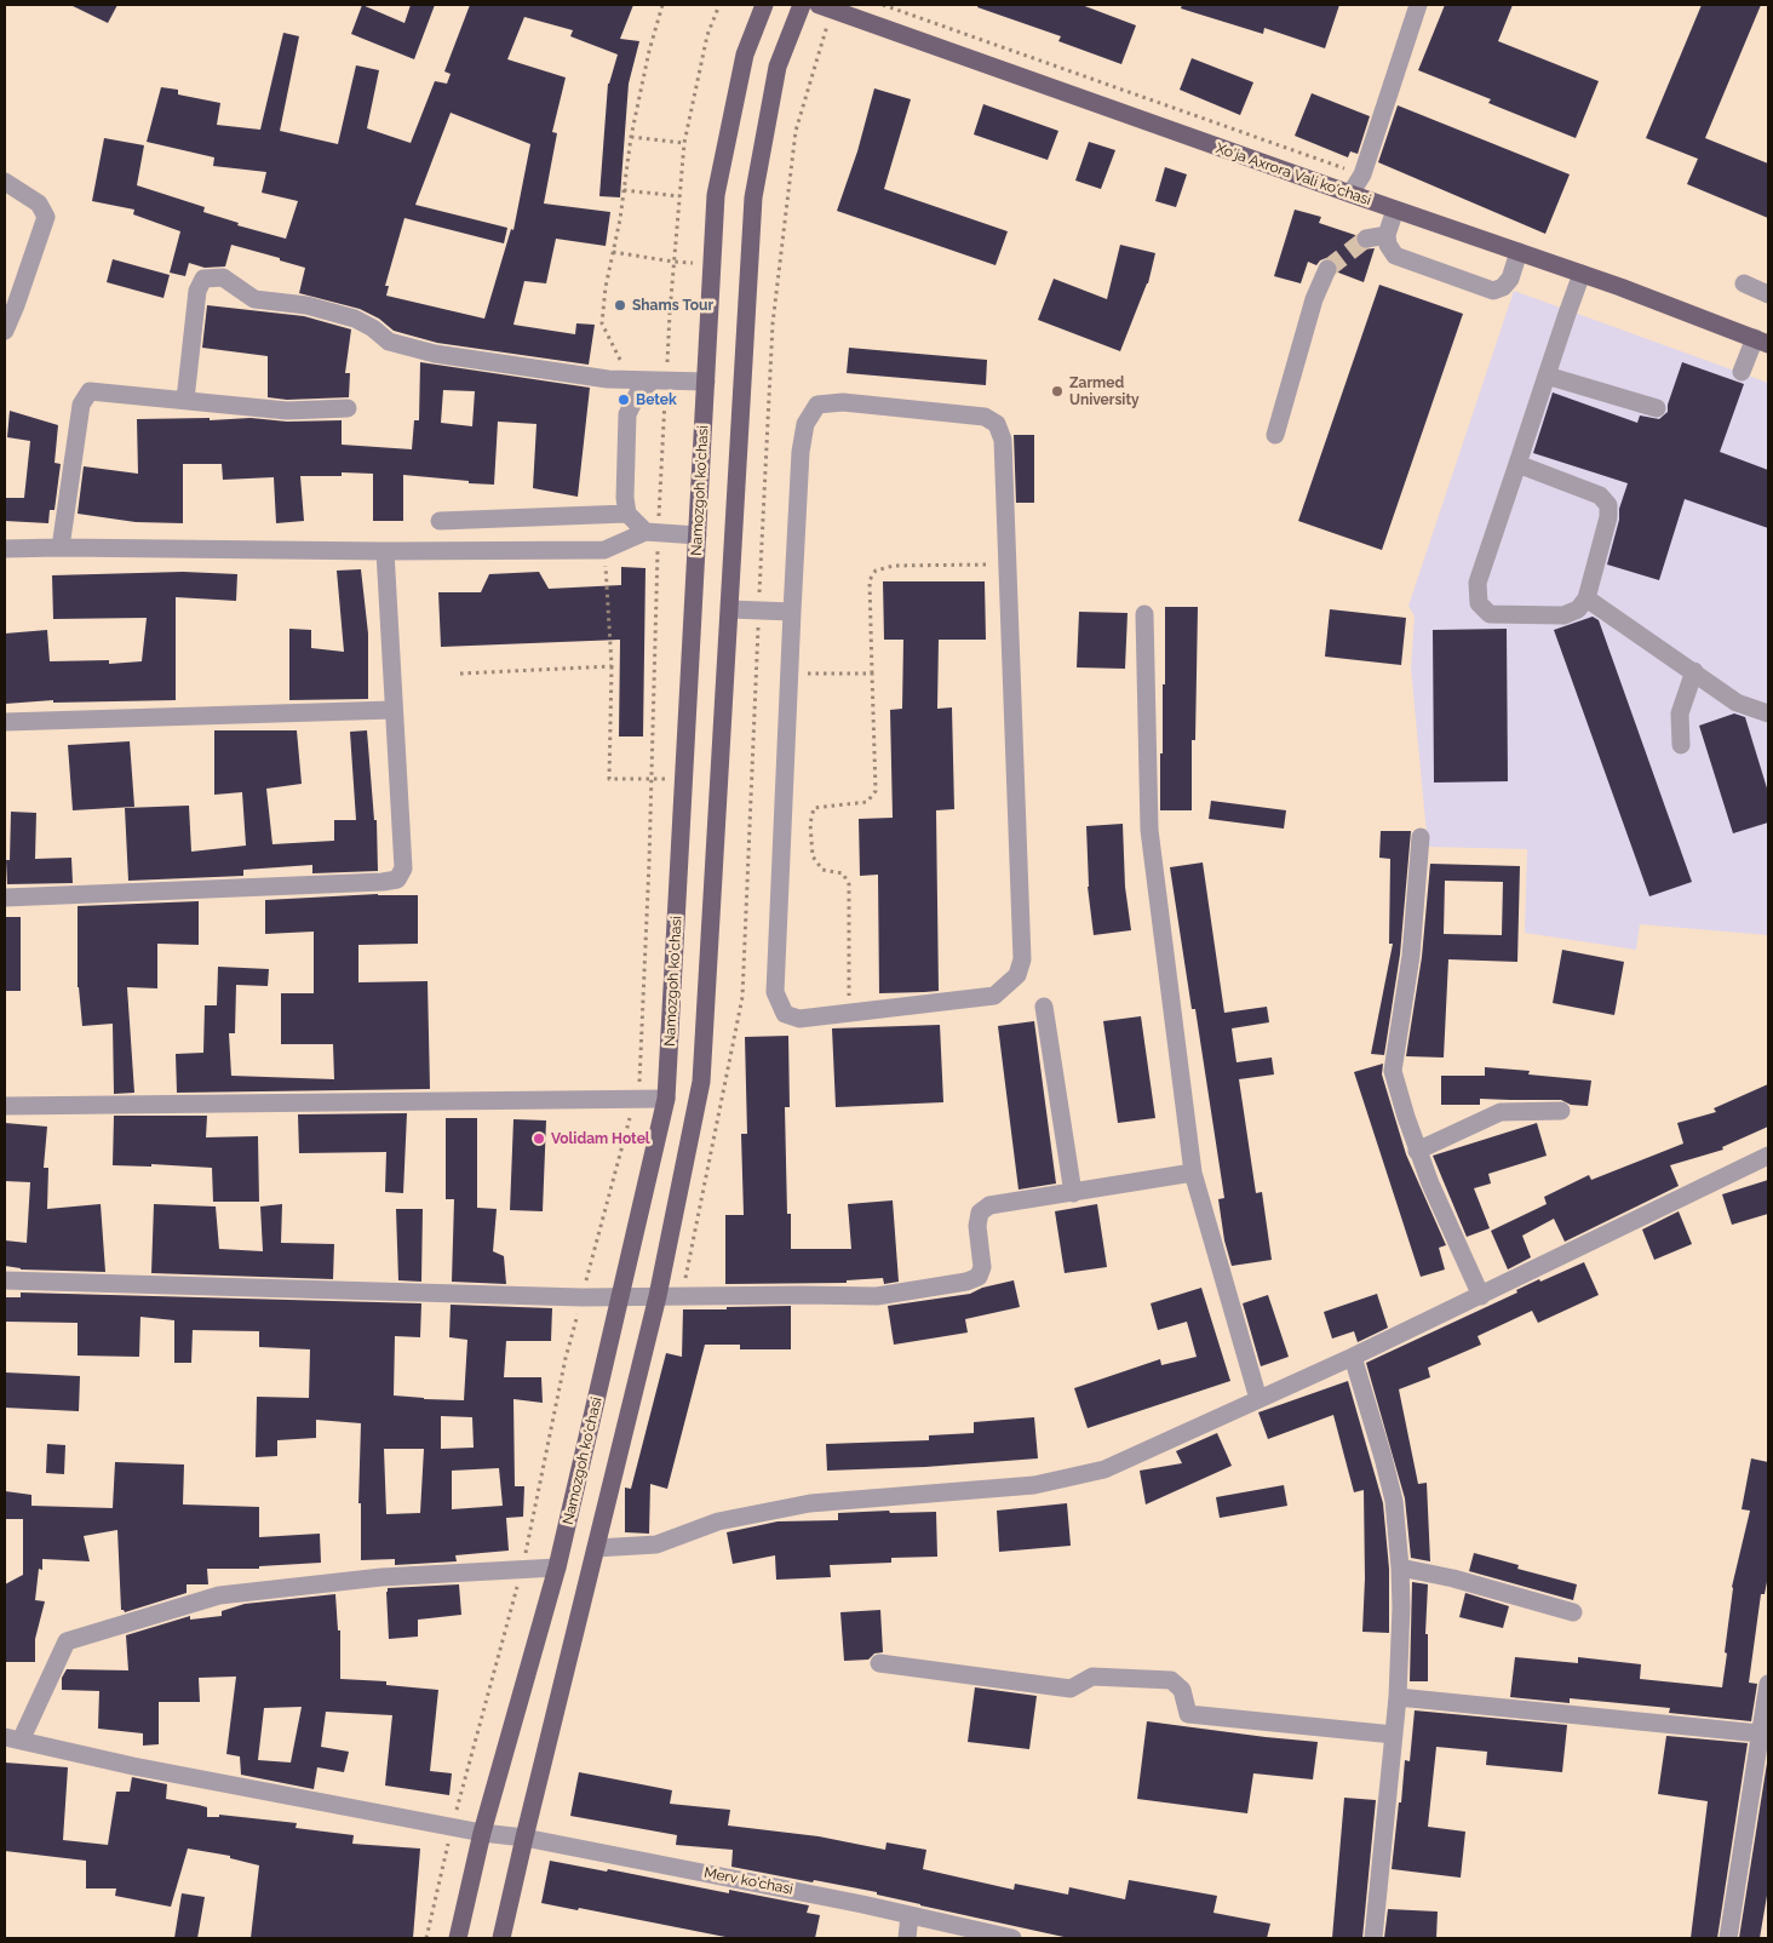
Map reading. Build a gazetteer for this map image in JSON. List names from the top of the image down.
{
  "streets": {
    "main road": ["Xo'ja Axrora Vali ko'chasi", "Namozgoh ko'chasi"],
    "street": ["Merv ko'chasi"]
  },
  "crossings": [
    ["Namozgoh ko'chasi", "Merv ko'chasi"]
  ],
  "places": [
    "Shams Tour",
    "Zarmed University",
    "Betek",
    "Volidam Hotel"
  ]
}
